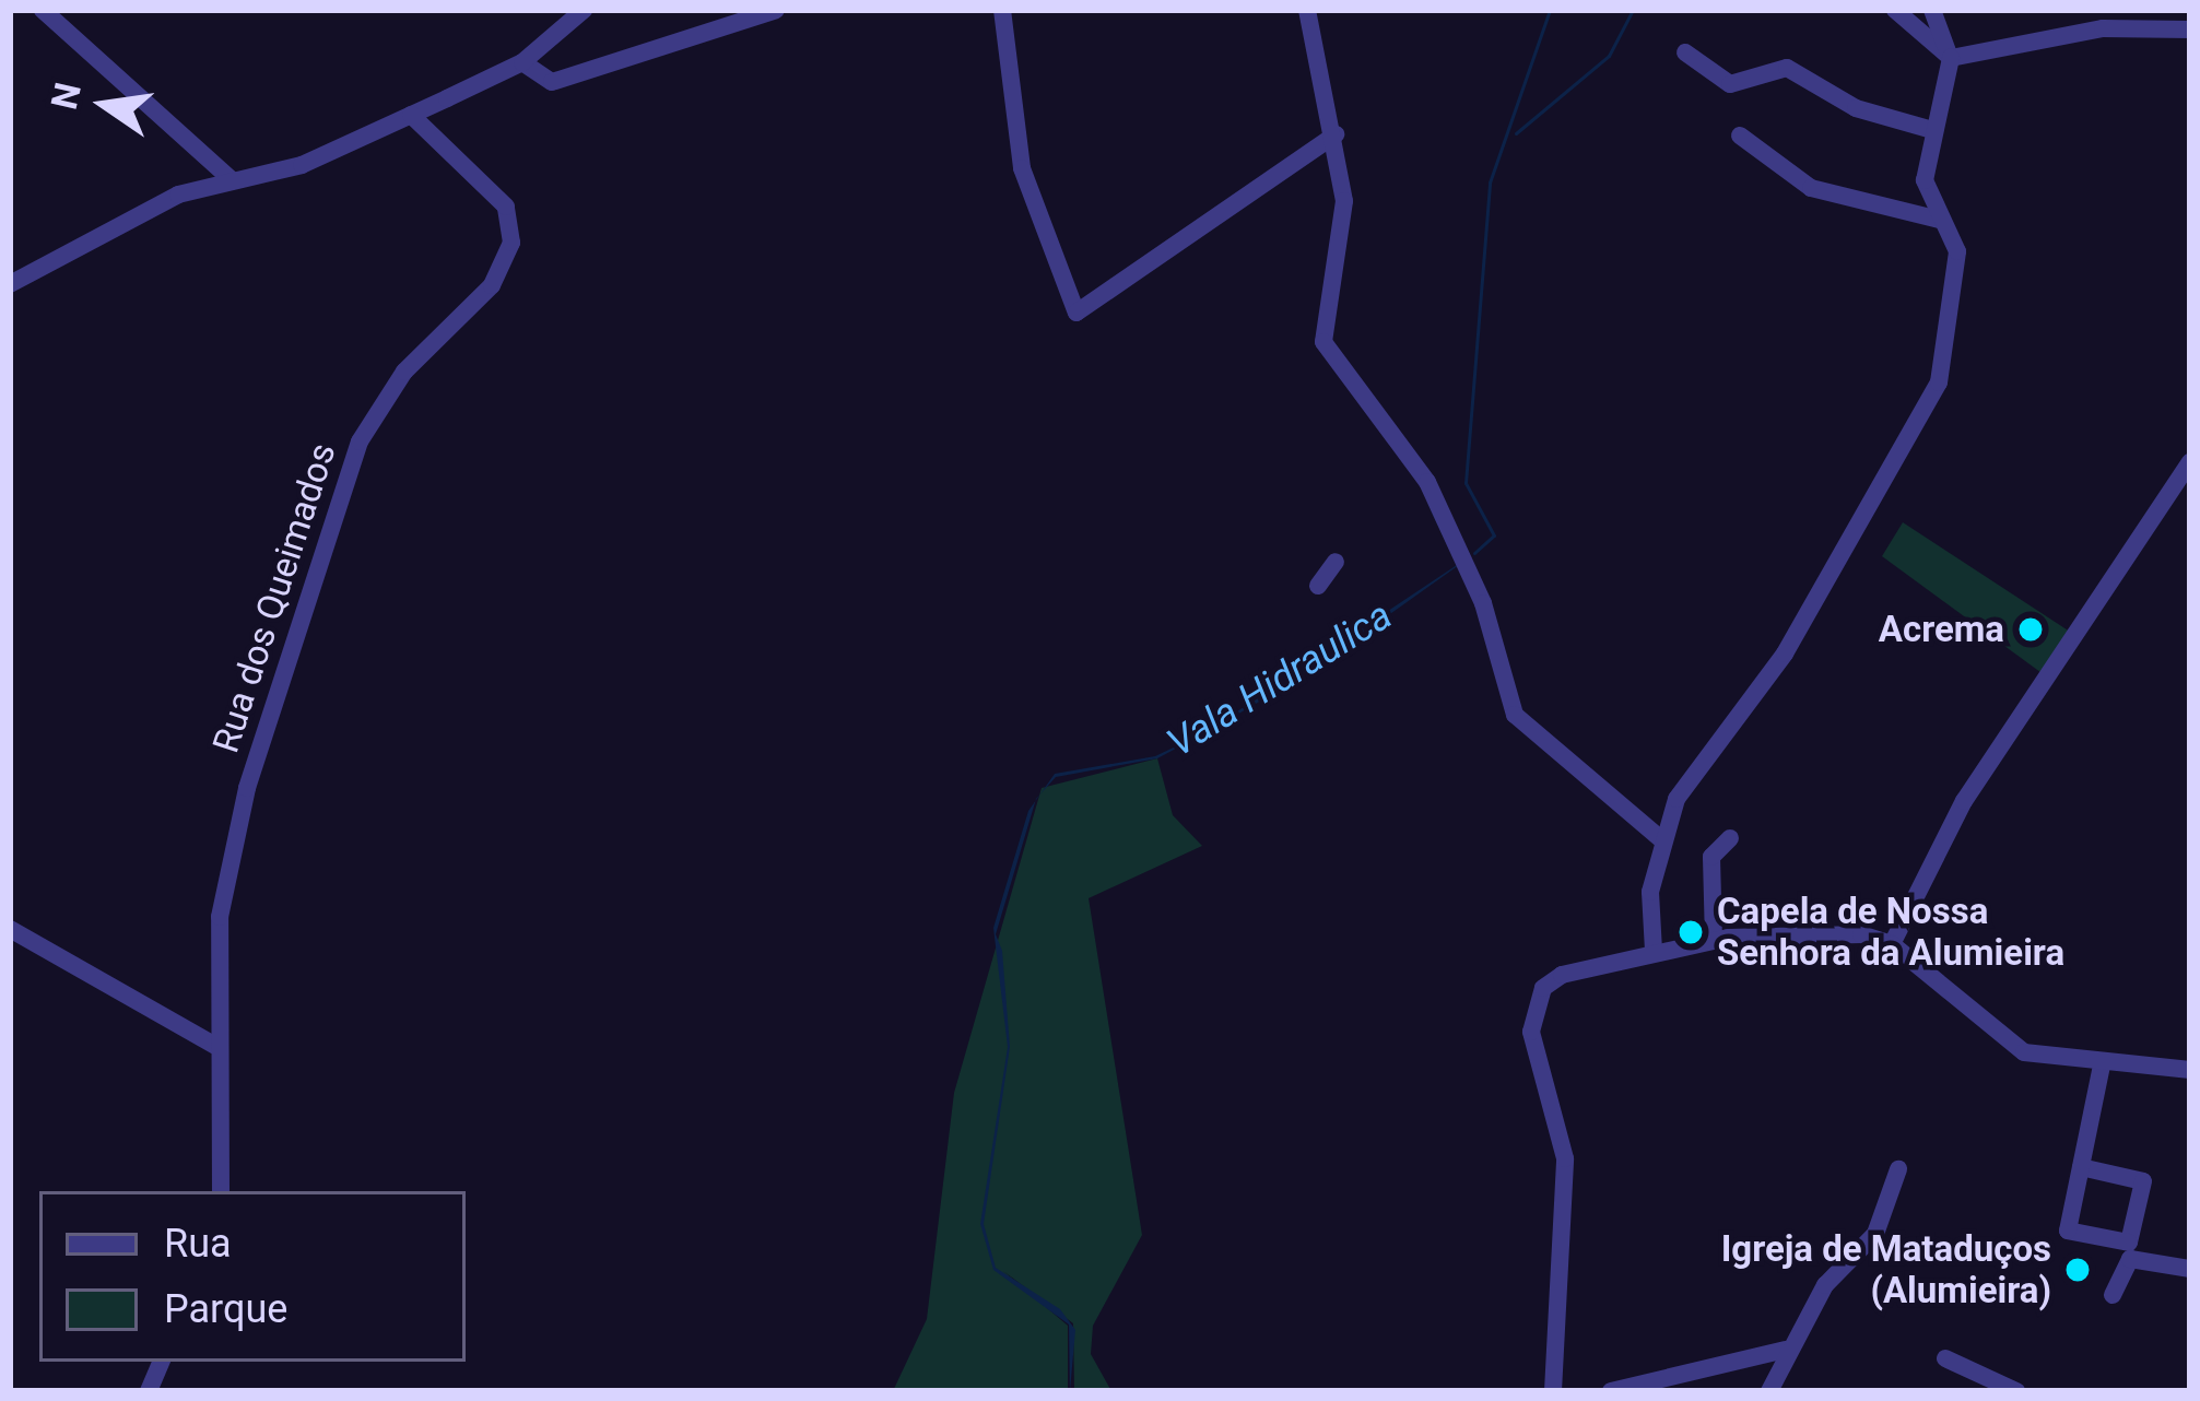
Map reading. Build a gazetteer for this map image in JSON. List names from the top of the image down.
{
  "streets": {
    "street": ["Rua dos Queimados"]
  },
  "water": ["Vala Hidraulica"],
  "places": ["Acrema", "Capela de Nossa Senhora da Alumieira", "Igreja de Mataduços (Alumieira)"],
  "legend": ["Rua", "Parque"],
  "north": "left"
}
